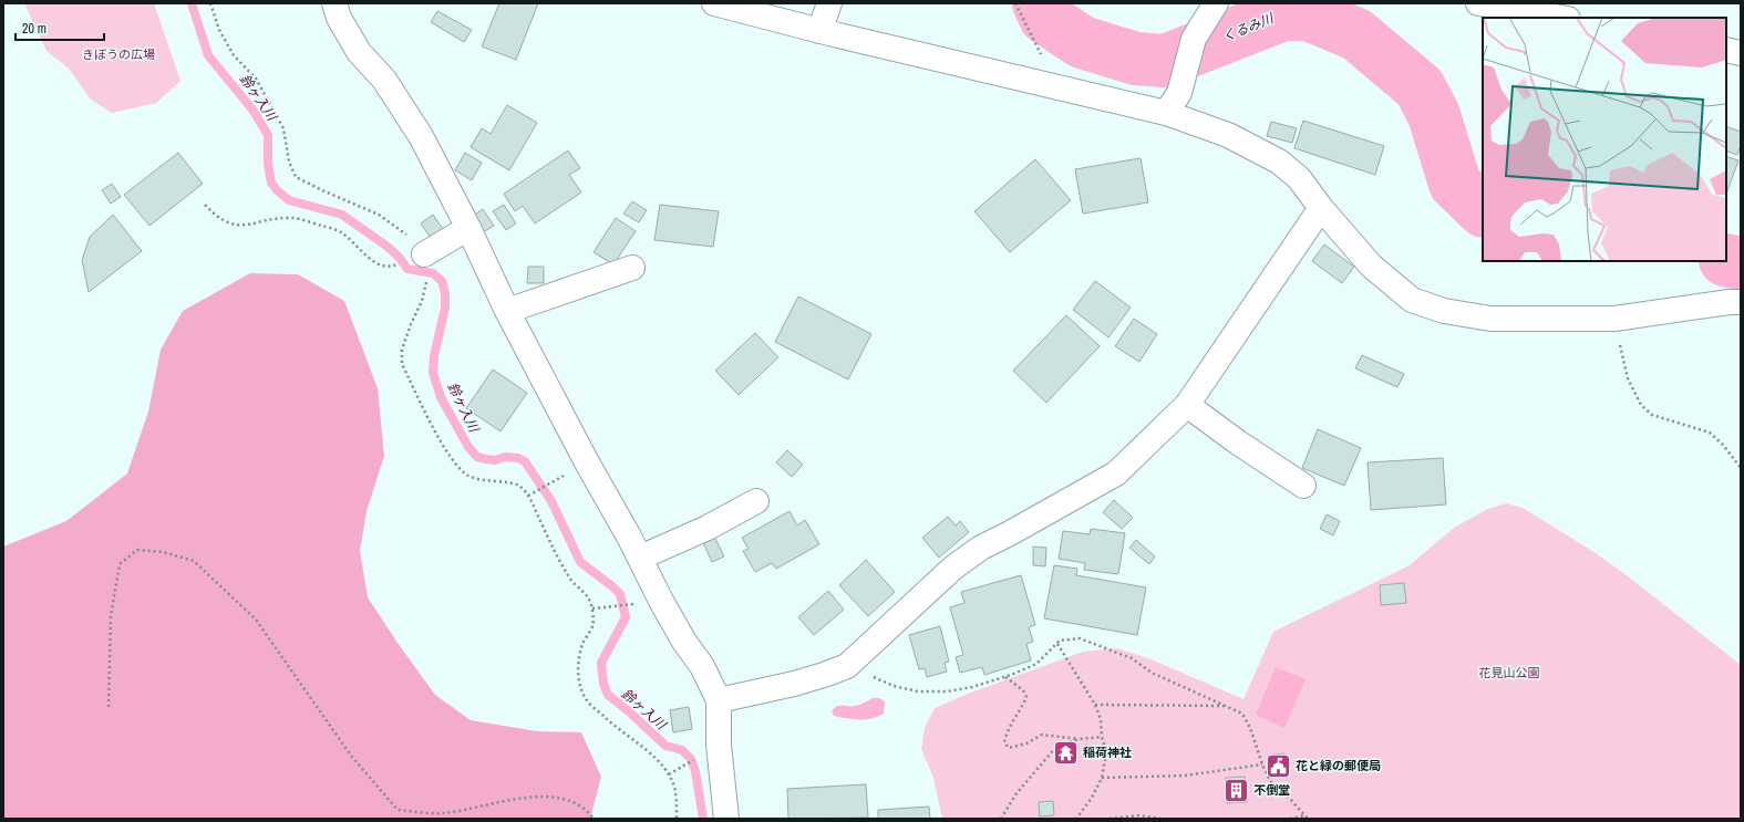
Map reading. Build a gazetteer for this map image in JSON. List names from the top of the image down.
{
  "water": ["くるみ川", "鈴ヶ入川"],
  "parks": ["きぼうの広場", "花見山公園"],
  "places": {
    "temple": ["稲荷神社"],
    "public building": ["花と緑の郵便局"],
    "building": ["不倒堂"]
  },
  "scale_bar": "20 m"
}
